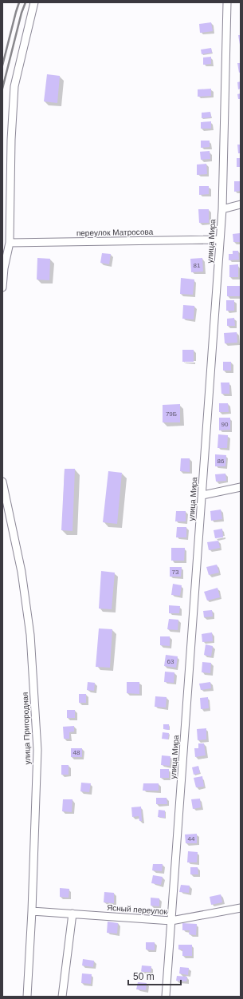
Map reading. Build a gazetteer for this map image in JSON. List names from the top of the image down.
{
  "streets": {
    "street": [
      "переулок Матросова",
      "улица Мира",
      "улица Пригородная",
      "Ясный переулок"
    ]
  },
  "crossings": [
    ["переулок Матросова", "улица Мира"],
    ["улица Мира", "Ясный переулок"],
    ["улица Пригородная", "Ясный переулок"]
  ],
  "house_numbers": [
    "81",
    "79Б",
    "90",
    "86",
    "73",
    "63",
    "48",
    "44"
  ],
  "scale_bar": "50 m"
}
